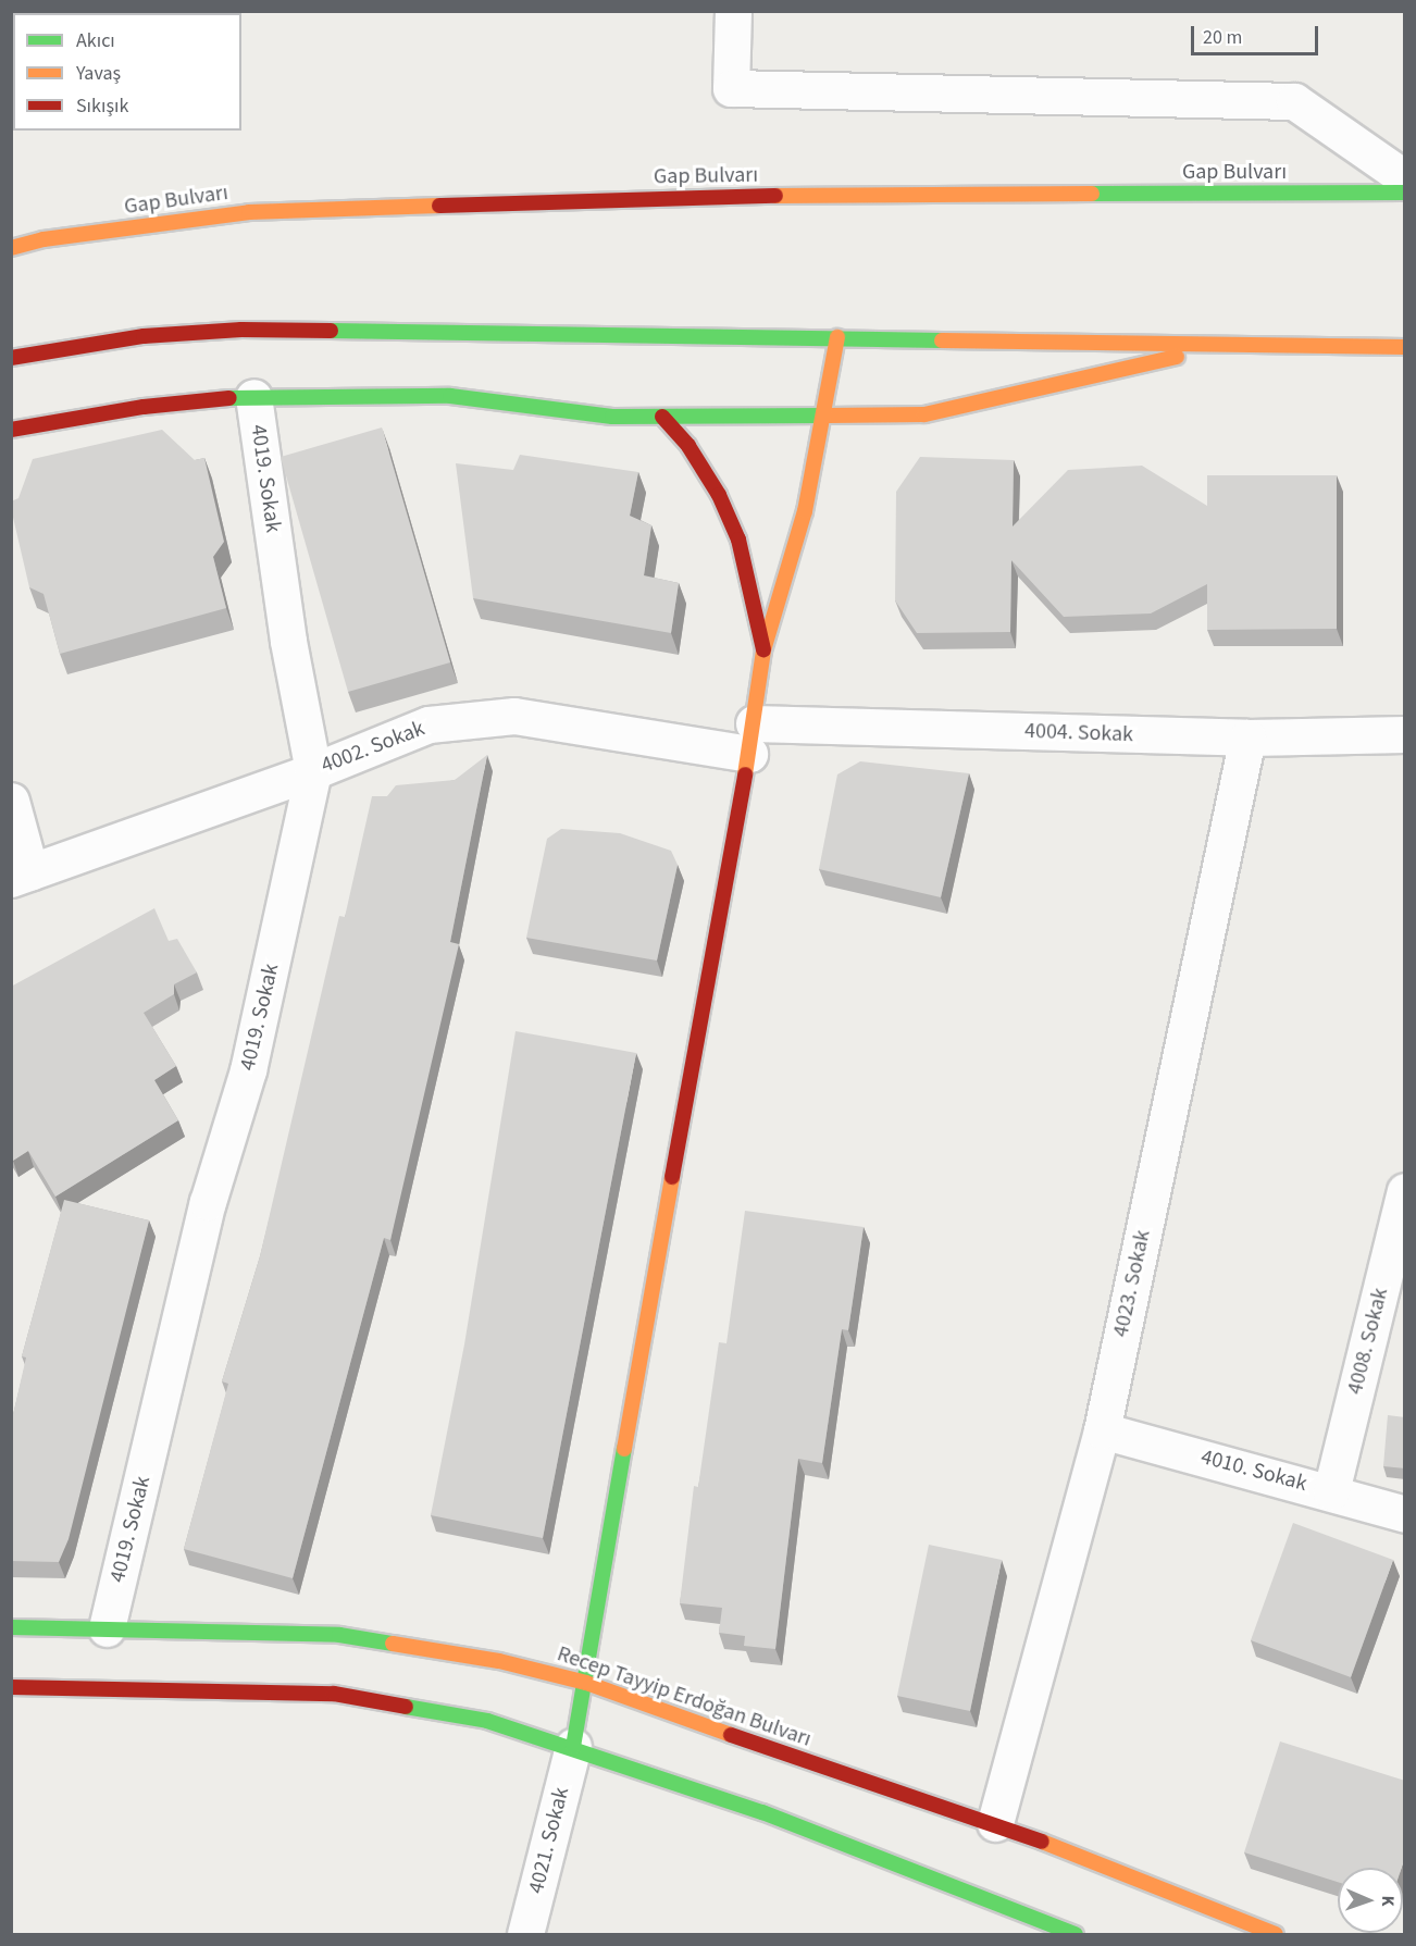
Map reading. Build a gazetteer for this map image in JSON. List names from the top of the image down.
{
  "streets": {
    "main road": ["Gap Bulvarı", "Recep Tayyip Erdoğan Bulvarı"],
    "street": [
      "4019. Sokak",
      "4004. Sokak",
      "4002. Sokak",
      "4023. Sokak",
      "4008. Sokak",
      "4010. Sokak",
      "4021. Sokak"
    ]
  },
  "crossings": [
    ["4019. Sokak", "4002. Sokak"],
    ["4019. Sokak", "Recep Tayyip Erdoğan Bulvarı"],
    ["4004. Sokak", "4002. Sokak"],
    ["4004. Sokak", "4023. Sokak"],
    ["4023. Sokak", "4010. Sokak"],
    ["4023. Sokak", "Recep Tayyip Erdoğan Bulvarı"],
    ["4008. Sokak", "4010. Sokak"]
  ],
  "legend": ["Akıcı", "Yavaş", "Sıkışık"],
  "scale_bar": "20 m",
  "north": "right"
}
